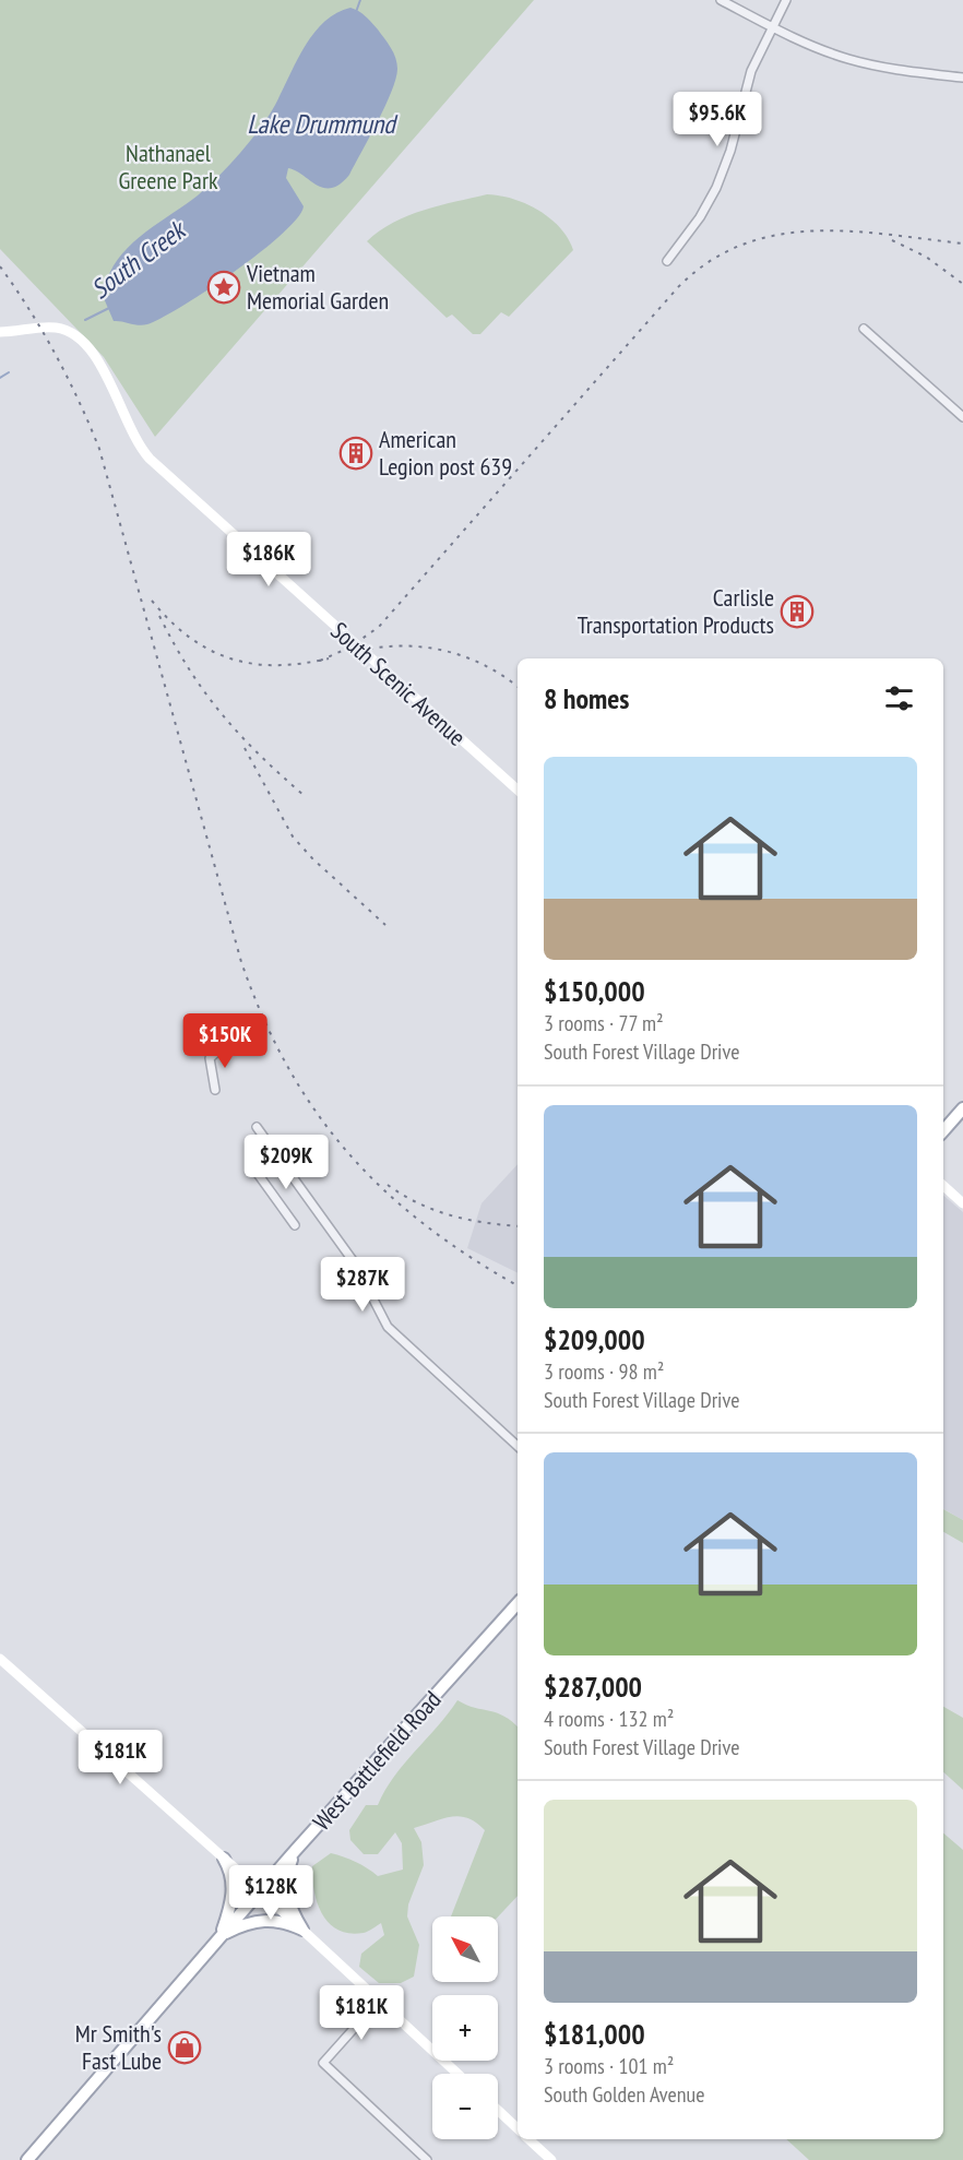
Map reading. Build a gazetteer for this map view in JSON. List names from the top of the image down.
{
  "streets": {
    "main road": ["South Scenic Avenue", "West Battlefield Road"]
  },
  "water": ["Lake Drummund", "South Creek"],
  "parks": ["Nathanael Greene Park"],
  "places": {
    "place": ["Vietnam Memorial Garden"],
    "building": ["American Legion post 639", "Carlisle Transportation Products"],
    "shop": ["Mr Smith's Fast Lube"]
  },
  "north": "top left",
  "page": {
    "price": [
      "$95.6K",
      "$186K",
      "$150K",
      "$209K",
      "$287K",
      "$181K",
      "$128K",
      "$181K"
    ],
    "heading": "8 homes",
    "list": [
      {
        "name": "$150,000",
        "note": "3 rooms · 77 m² · South Forest Village Drive"
      },
      {
        "name": "$209,000",
        "note": "3 rooms · 98 m² · South Forest Village Drive"
      },
      {
        "name": "$287,000",
        "note": "4 rooms · 132 m² · South Forest Village Drive"
      },
      {
        "name": "$181,000",
        "note": "3 rooms · 101 m² · South Golden Avenue"
      }
    ],
    "map_buttons": ["+", "−"]
  }
}
